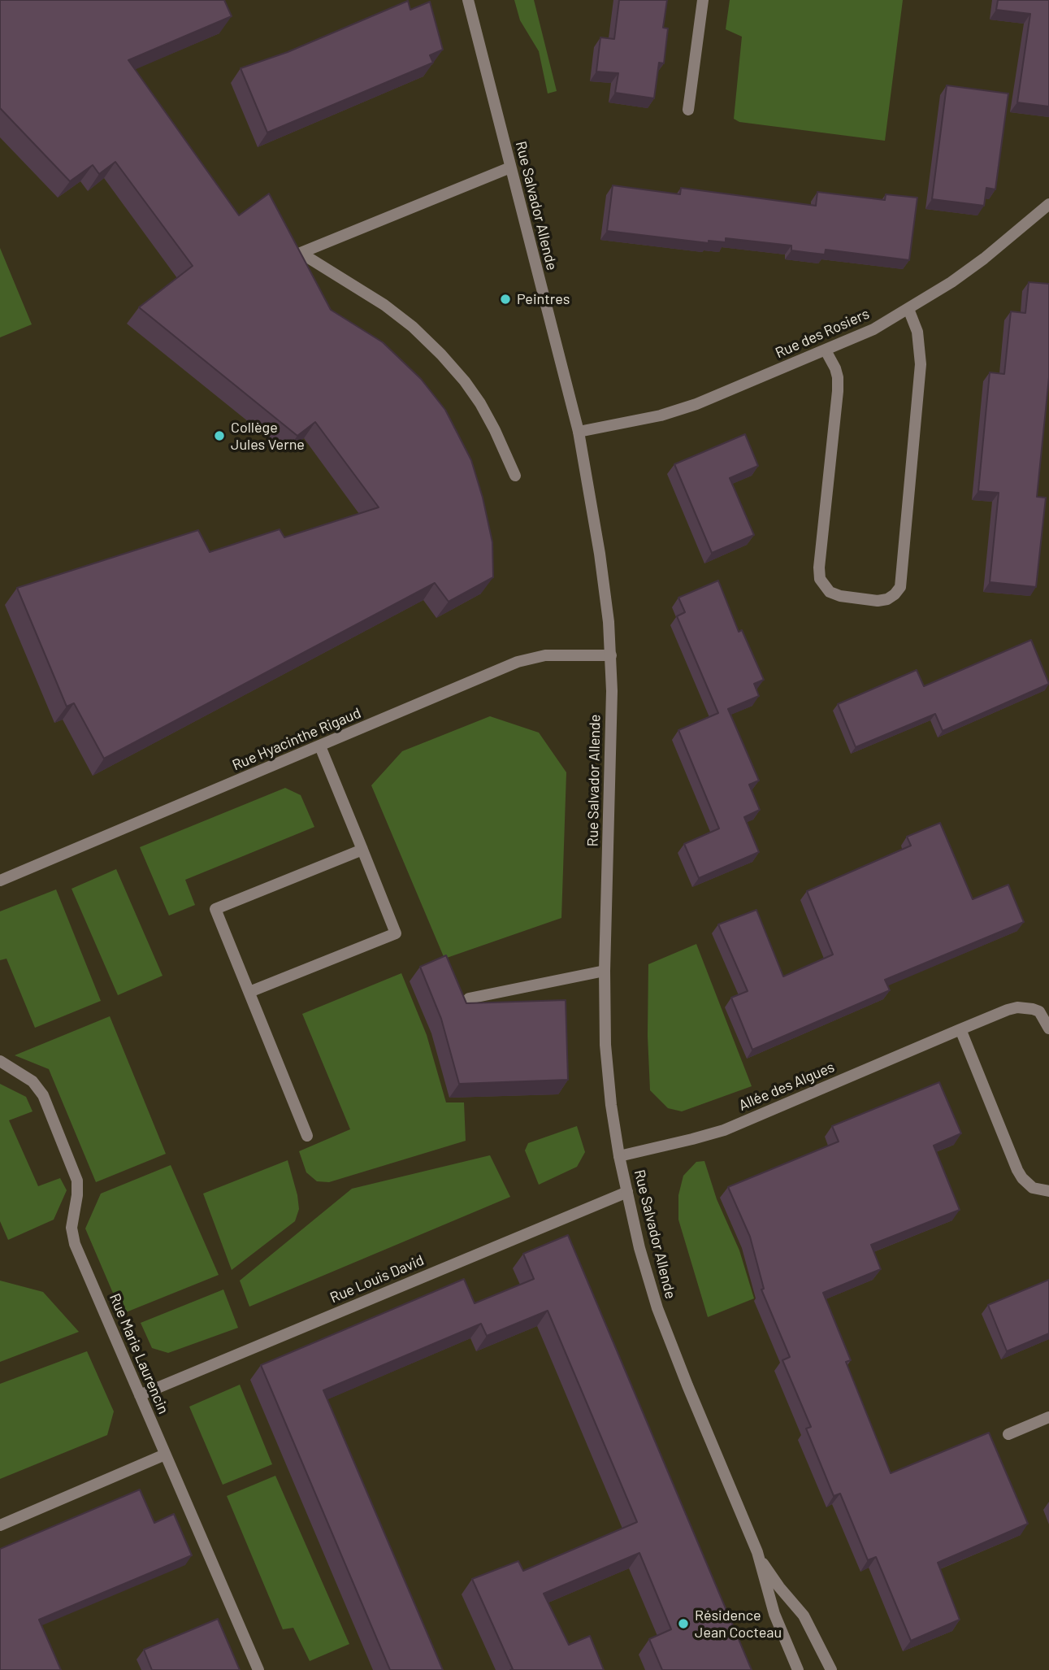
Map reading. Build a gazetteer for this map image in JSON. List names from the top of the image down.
{
  "streets": {
    "street": [
      "Rue Salvador Allende",
      "Rue des Rosiers",
      "Rue Hyacinthe Rigaud",
      "Allée des Algues",
      "Rue Louis David",
      "Rue Marie Laurencin"
    ]
  },
  "crossings": [
    ["Rue Salvador Allende", "Rue des Rosiers"],
    ["Rue Salvador Allende", "Rue Hyacinthe Rigaud"],
    ["Rue Salvador Allende", "Allée des Algues"],
    ["Rue Salvador Allende", "Rue Louis David"],
    ["Rue Louis David", "Rue Marie Laurencin"]
  ],
  "places": ["Peintres", "Collège Jules Verne", "Résidence Jean Cocteau"]
}
